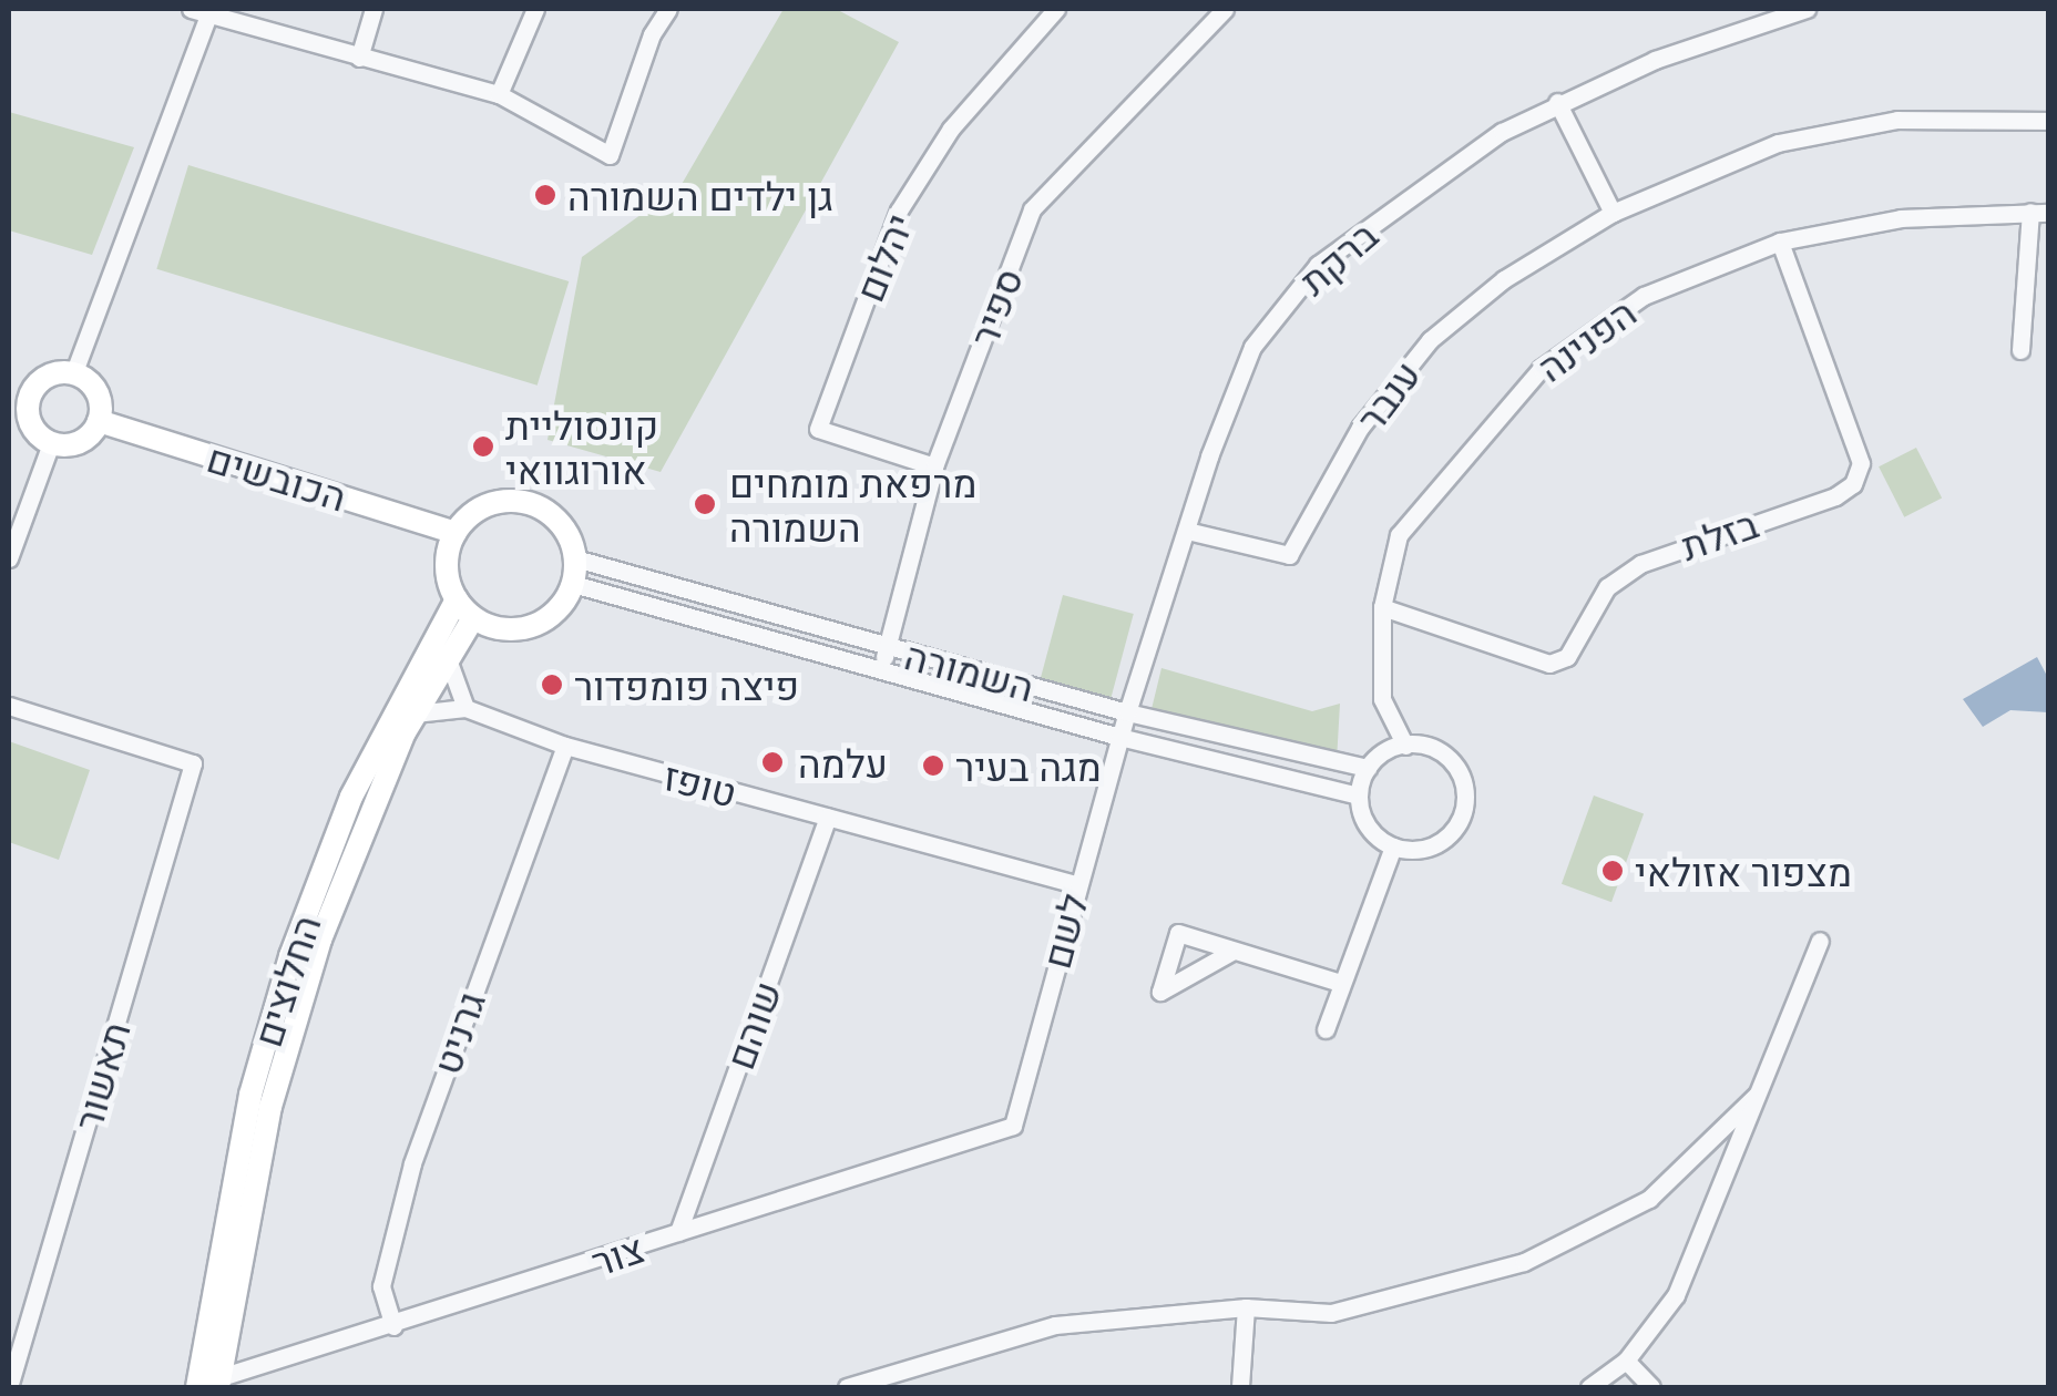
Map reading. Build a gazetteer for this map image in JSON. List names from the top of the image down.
{
  "streets": {
    "street": [
      "יהלום",
      "ברקת",
      "ספיר",
      "הפנינה",
      "ענבר",
      "הכובשים",
      "בזלת",
      "השמורה",
      "טופז",
      "לשם",
      "החלוצים",
      "שוהם",
      "גרניט",
      "תאשור",
      "צור"
    ]
  },
  "crossings": [
    ["יהלום", "ספיר"],
    ["ברקת", "ענבר"],
    ["ברקת", "השמורה"],
    ["ברקת", "לשם"],
    ["ספיר", "השמורה"],
    ["הפנינה", "בזלת"],
    ["הפנינה", "השמורה"],
    ["הכובשים", "השמורה"],
    ["הכובשים", "החלוצים"],
    ["השמורה", "לשם"],
    ["השמורה", "החלוצים"],
    ["טופז", "לשם"],
    ["טופז", "החלוצים"],
    ["טופז", "שוהם"],
    ["טופז", "גרניט"],
    ["לשם", "צור"],
    ["החלוצים", "צור"],
    ["שוהם", "צור"],
    ["גרניט", "צור"]
  ],
  "places": [
    "גן ילדים השמורה",
    "קונסוליית אורוגוואי",
    "מרפאת מומחים השמורה",
    "פיצה פומפדור",
    "עלמה",
    "מגה בעיר",
    "מצפור אזולאי"
  ]
}
